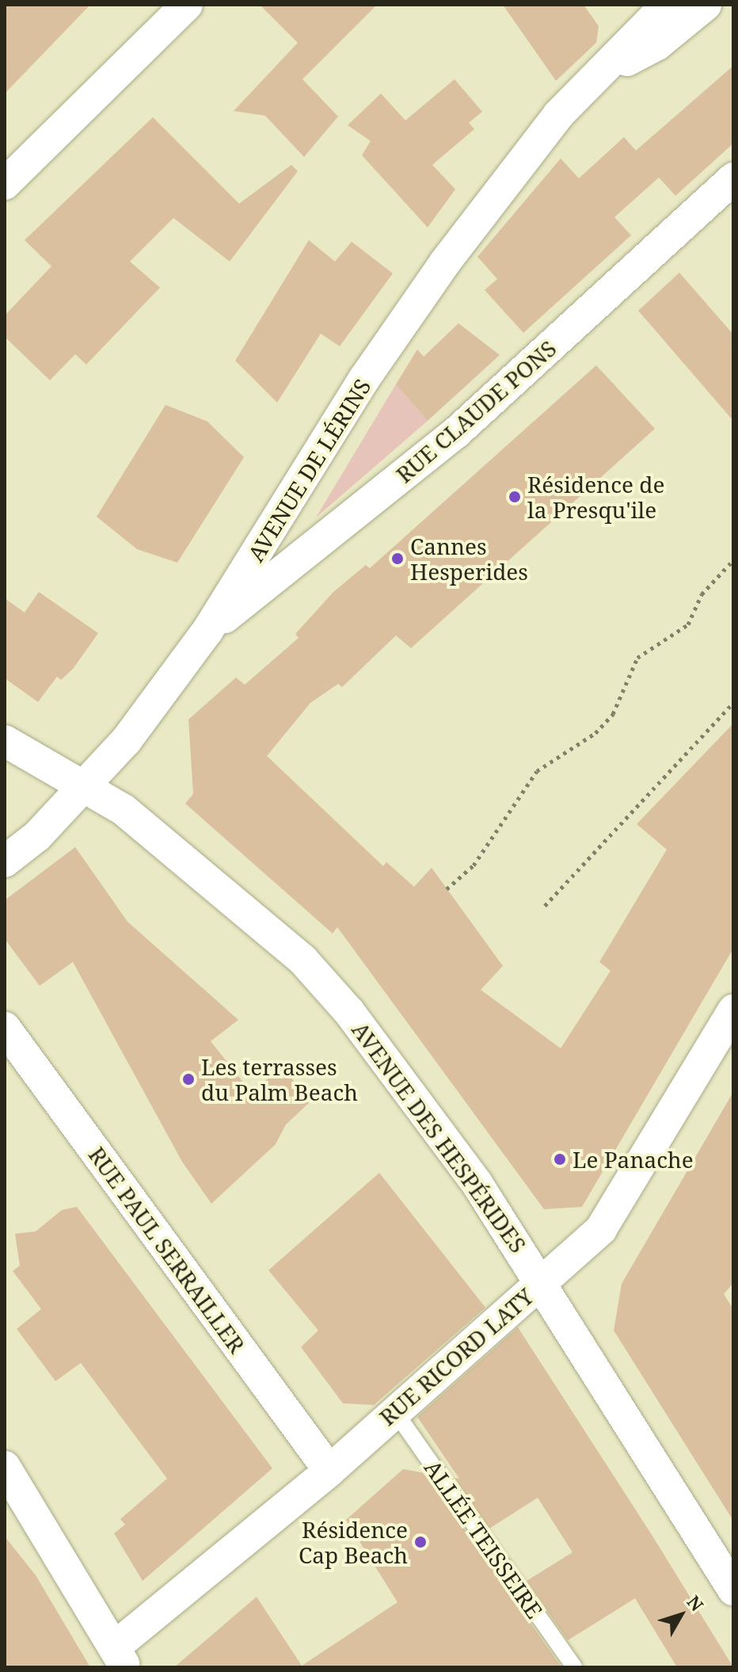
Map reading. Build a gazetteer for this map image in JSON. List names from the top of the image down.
{
  "streets": {
    "street": [
      "RUE CLAUDE PONS",
      "AVENUE DE LÉRINS",
      "AVENUE DES HESPÉRIDES",
      "RUE PAUL SERRAILLER",
      "RUE RICORD LATY"
    ],
    "lane": ["ALLÉE TEISSEIRE"]
  },
  "crossings": [
    ["RUE CLAUDE PONS", "AVENUE DE LÉRINS"],
    ["AVENUE DE LÉRINS", "AVENUE DES HESPÉRIDES"],
    ["AVENUE DES HESPÉRIDES", "RUE RICORD LATY"],
    ["RUE PAUL SERRAILLER", "RUE RICORD LATY"],
    ["RUE RICORD LATY", "ALLÉE TEISSEIRE"]
  ],
  "places": [
    "Résidence de la Presqu'ile",
    "Cannes Hesperides",
    "Les terrasses du Palm Beach",
    "Le Panache",
    "Résidence Cap Beach"
  ],
  "north": "top right"
}
